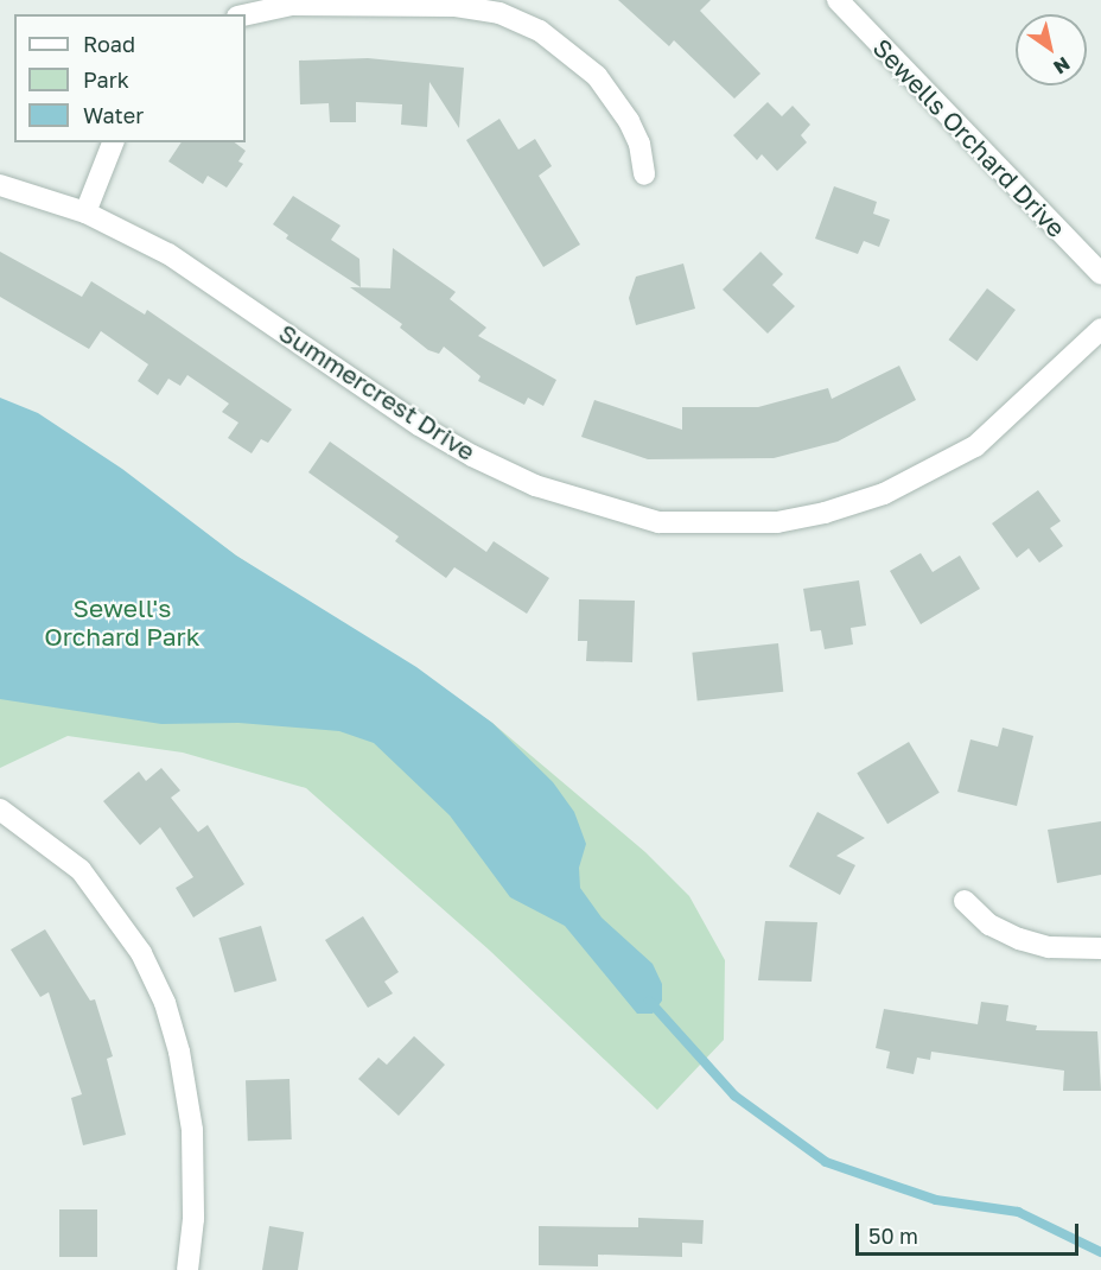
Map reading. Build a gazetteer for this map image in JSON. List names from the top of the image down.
{
  "streets": {
    "street": ["Sewells Orchard Drive", "Summercrest Drive"]
  },
  "parks": ["Sewell's Orchard Park"],
  "legend": ["Road", "Park", "Water"],
  "scale_bar": "50 m",
  "north": "bottom right"
}
